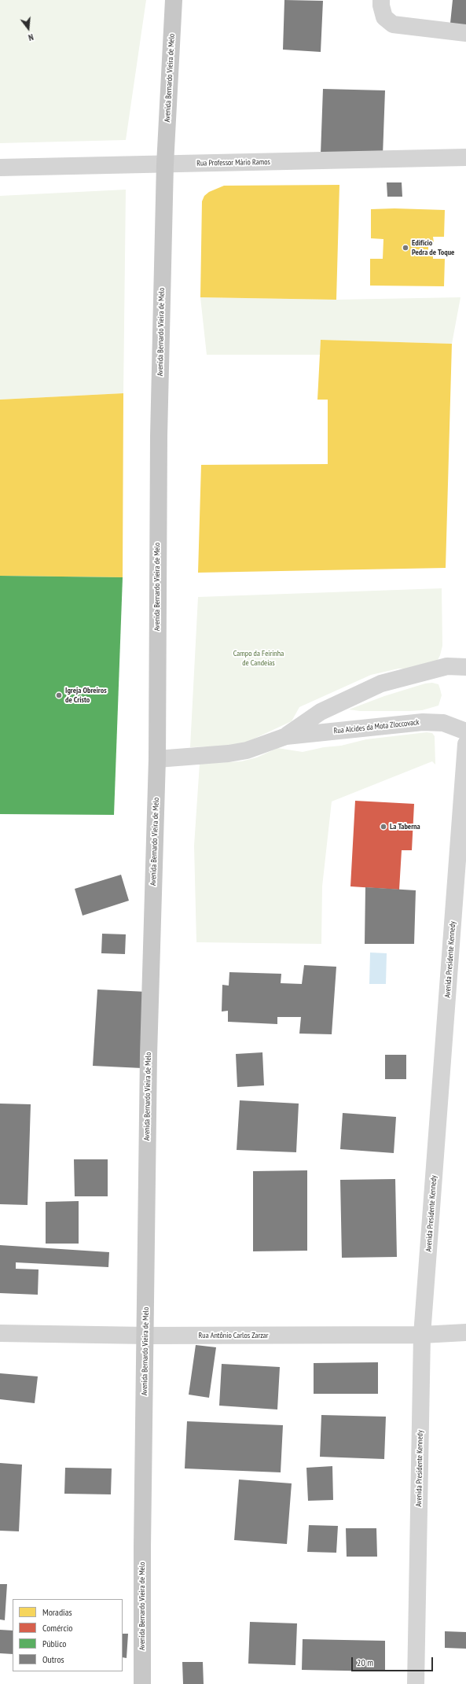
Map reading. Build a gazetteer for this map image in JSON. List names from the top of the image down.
{
  "streets": {
    "main road": ["Avenida Bernardo Vieira de Melo"],
    "street": [
      "Rua Professor Mário Ramos",
      "Rua Alcides da Mota Zloccovack",
      "Avenida Presidente Kennedy",
      "Rua Antônio Carlos Zarzar"
    ]
  },
  "crossings": [
    ["Avenida Bernardo Vieira de Melo", "Rua Professor Mário Ramos"],
    ["Avenida Bernardo Vieira de Melo", "Rua Alcides da Mota Zloccovack"],
    ["Avenida Bernardo Vieira de Melo", "Rua Antônio Carlos Zarzar"],
    ["Avenida Presidente Kennedy", "Rua Antônio Carlos Zarzar"]
  ],
  "parks": ["Campo da Feirinha de Candeias"],
  "places": ["Edifício Pedra de Toque", "Igreja Obreiros de Cristo", "La Taberna"],
  "legend": [
    "Moradias",
    "Comércio",
    "Público",
    "Outros"
  ],
  "scale_bar": "20 m",
  "north": "bottom"
}
